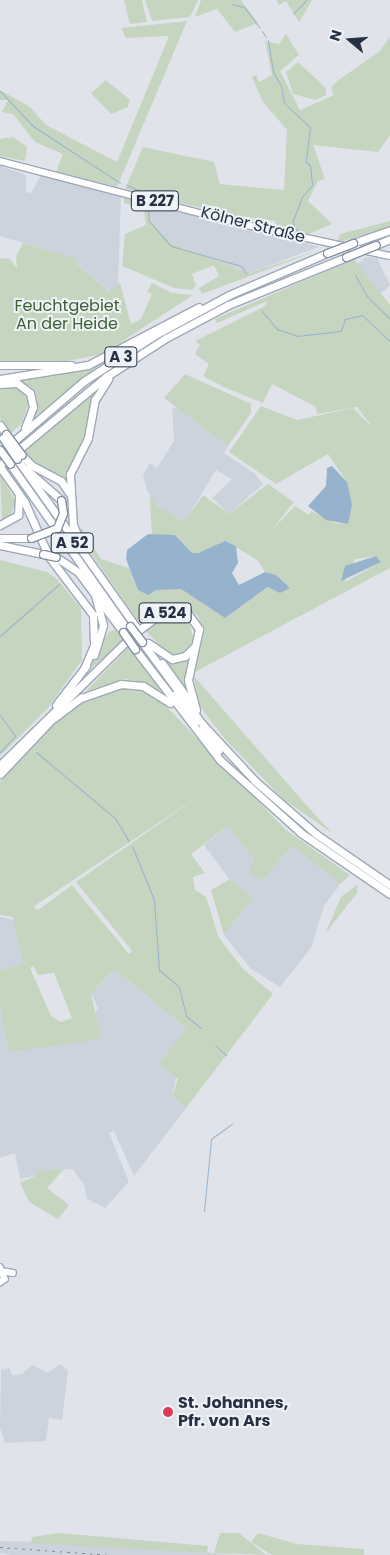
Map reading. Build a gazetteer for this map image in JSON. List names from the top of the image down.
{
  "streets": {
    "highway": ["A 3", "A 52", "A 524"],
    "main road": ["B 227", "Kölner Straße"]
  },
  "crossings": [
    ["A 3", "A 52"],
    ["A 52", "A 524"]
  ],
  "parks": ["Feuchtgebiet An der Heide"],
  "places": ["St. Johannes, Pfr. von Ars"],
  "north": "left"
}
